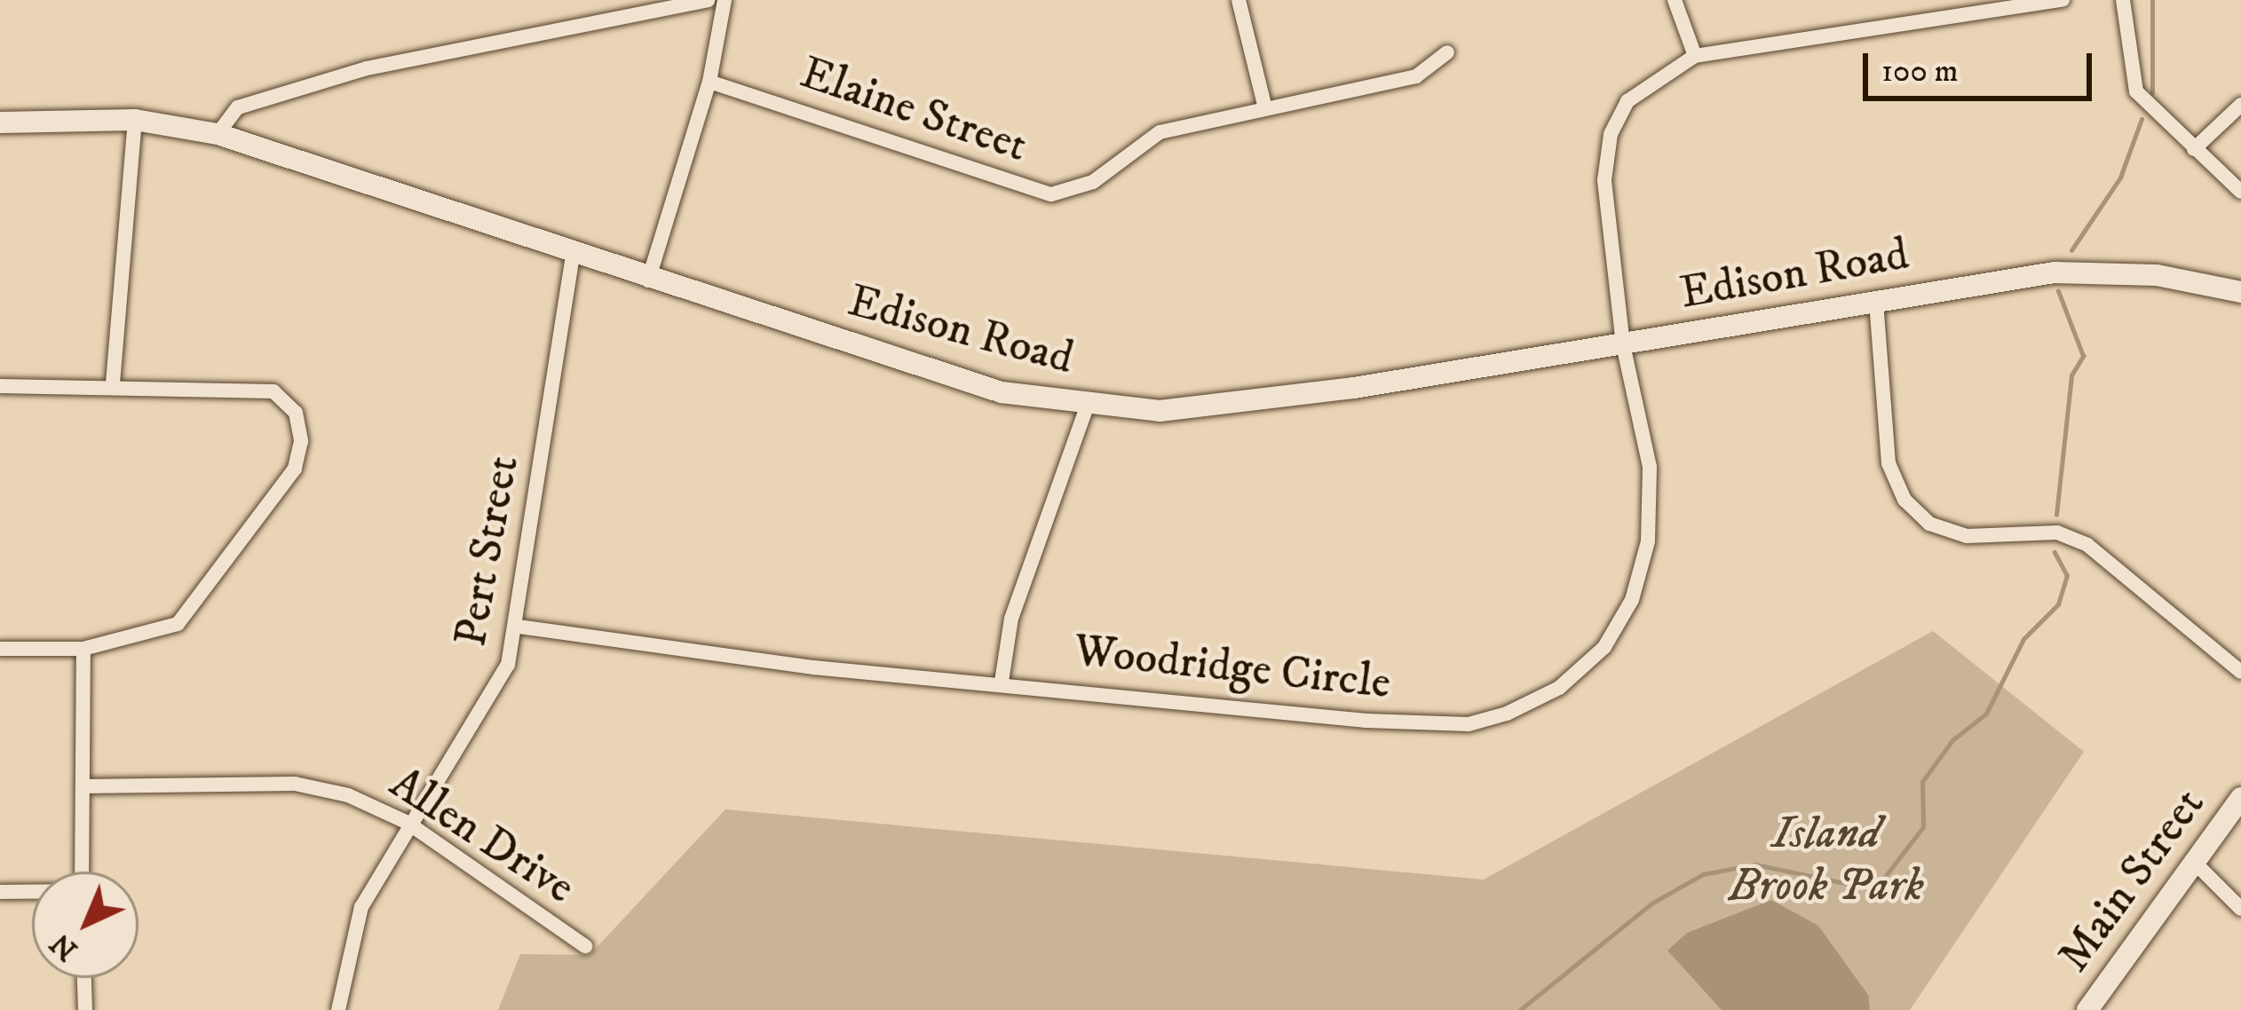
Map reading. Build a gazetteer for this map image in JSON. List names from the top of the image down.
{
  "streets": {
    "street": [
      "Elaine Street",
      "Edison Road",
      "Pert Street",
      "Woodridge Circle",
      "Allen Drive",
      "Main Street"
    ]
  },
  "crossings": [
    ["Edison Road", "Pert Street"],
    ["Edison Road", "Woodridge Circle"],
    ["Pert Street", "Woodridge Circle"],
    ["Pert Street", "Allen Drive"]
  ],
  "parks": ["Island Brook Park"],
  "scale_bar": "100 m",
  "north": "bottom left"
}
